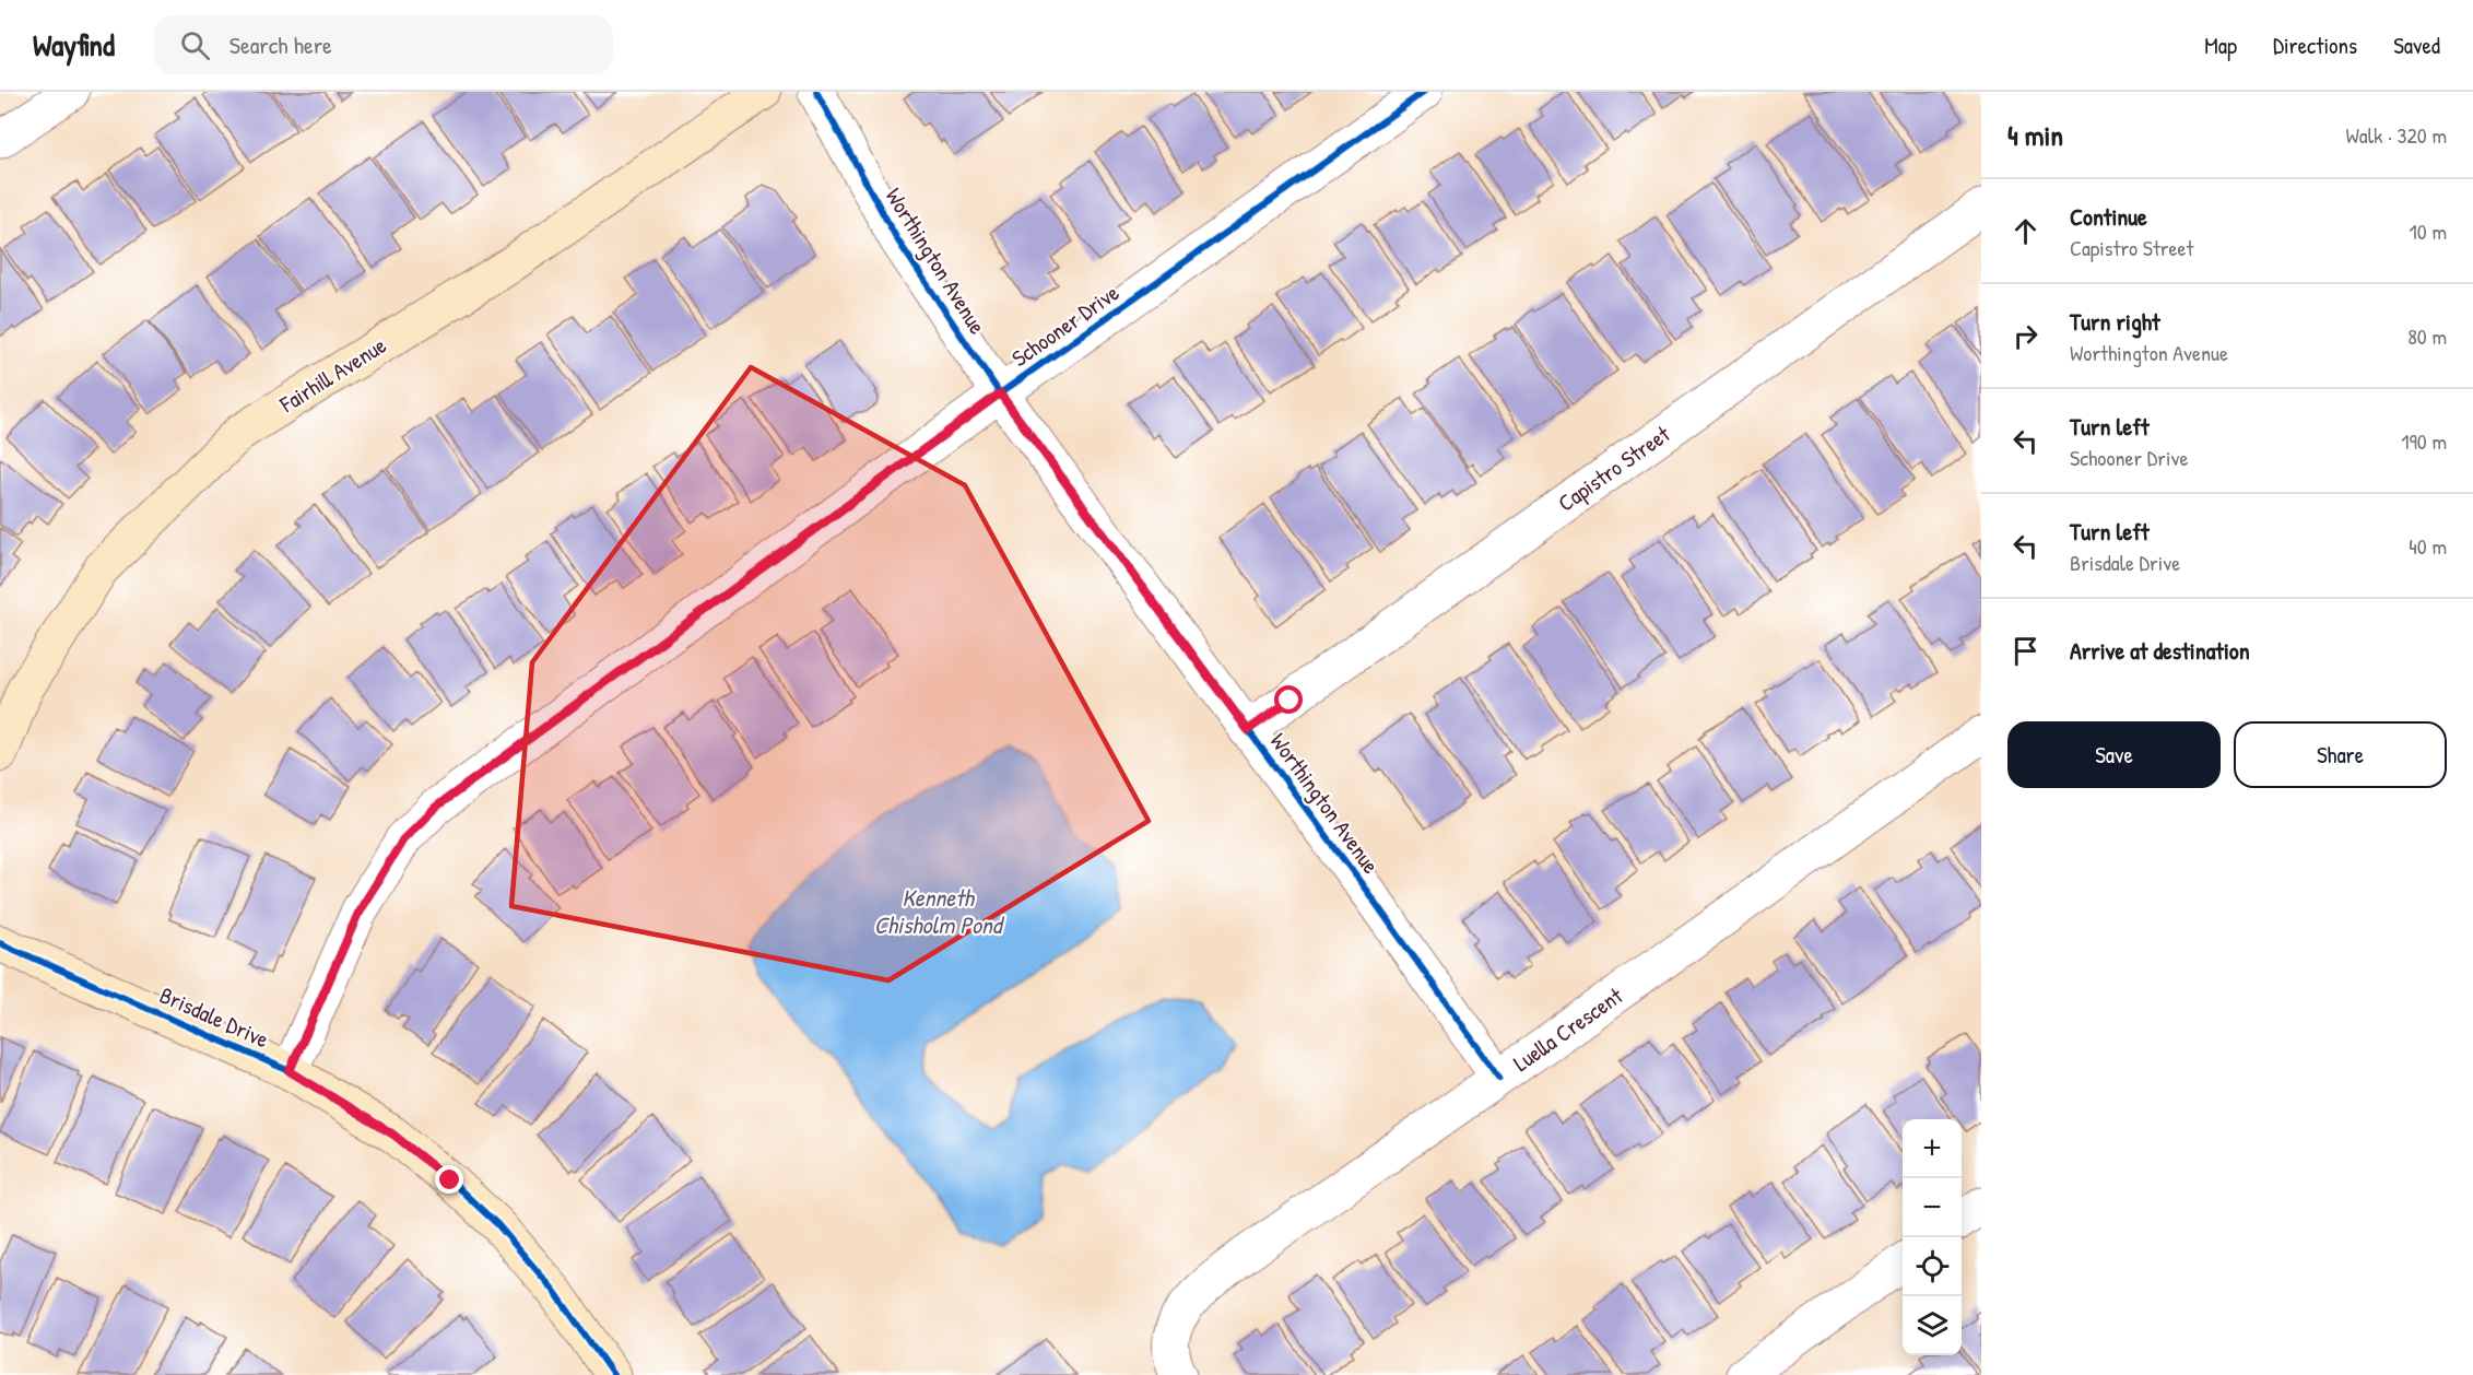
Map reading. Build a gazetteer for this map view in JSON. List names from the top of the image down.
{
  "streets": {
    "street": [
      "Worthington Avenue",
      "Schooner Drive",
      "Fairhill Avenue",
      "Capistro Street",
      "Brisdale Drive",
      "Luella Crescent"
    ]
  },
  "crossings": [
    ["Worthington Avenue", "Schooner Drive"],
    ["Worthington Avenue", "Capistro Street"],
    ["Worthington Avenue", "Luella Crescent"],
    ["Schooner Drive", "Brisdale Drive"]
  ],
  "water": ["Kenneth Chisholm Pond"],
  "page": {
    "header": "Wayfind",
    "search": "Search here",
    "nav": ["Map", "Directions", "Saved"],
    "heading": ["4 min", "Walk · 320 m"],
    "list": [
      ["Continue", "Capistro Street", "10 m"],
      ["Turn right", "Worthington Avenue", "80 m"],
      ["Turn left", "Schooner Drive", "190 m"],
      ["Turn left", "Brisdale Drive", "40 m"],
      "Arrive at destination"
    ],
    "buttons": ["Save", "Share"],
    "map_buttons": ["+", "−"]
  }
}
